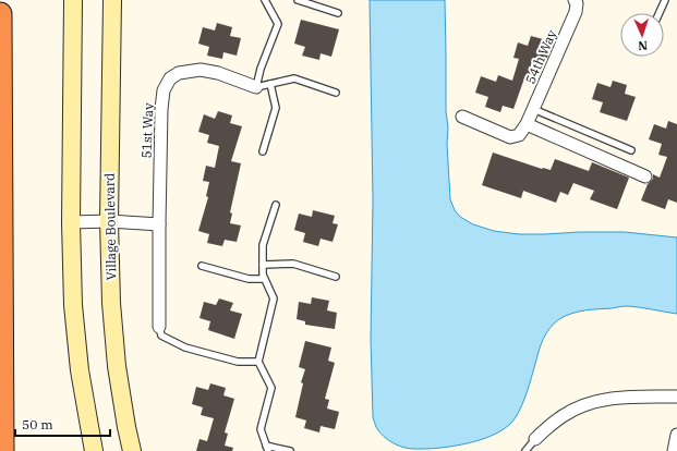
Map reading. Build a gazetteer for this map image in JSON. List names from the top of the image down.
{
  "streets": {
    "street": ["54th Way", "51st Way", "Village Boulevard"]
  },
  "scale_bar": "50 m",
  "north": "bottom"
}
